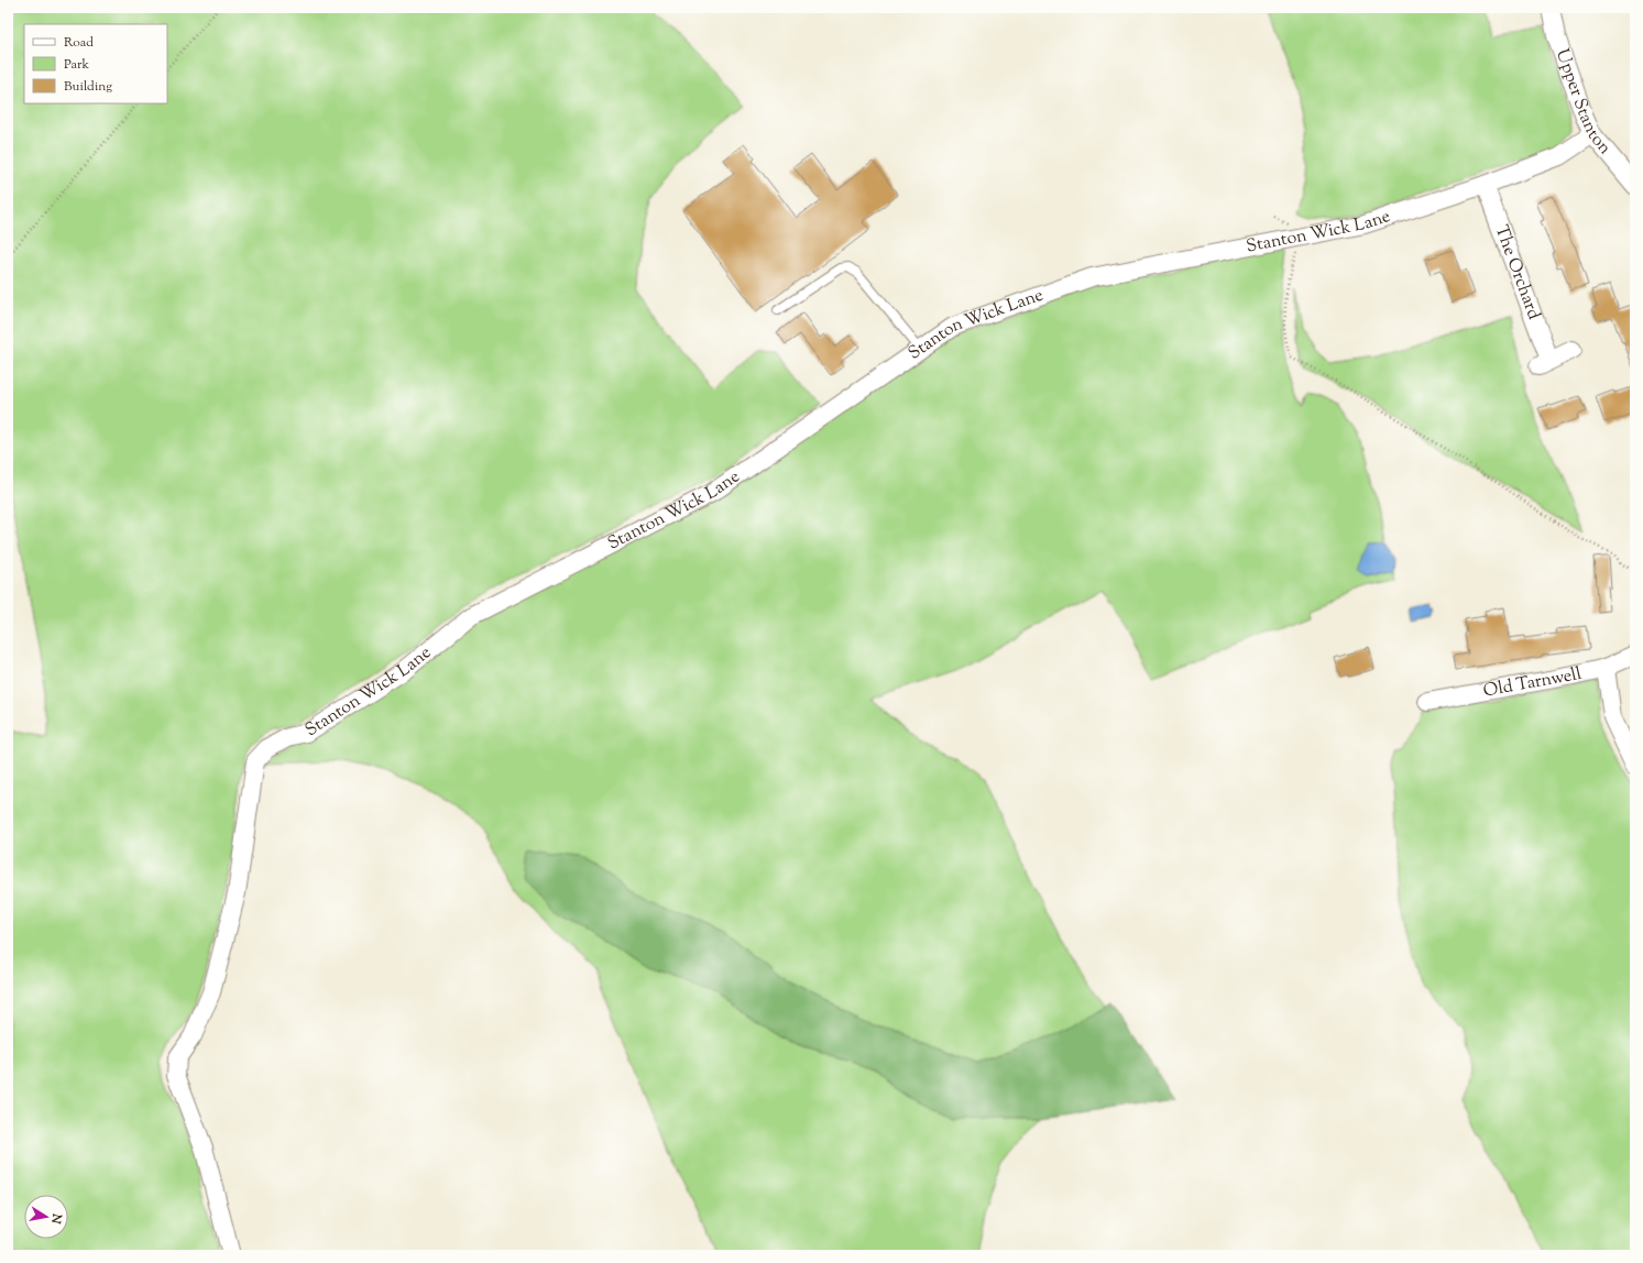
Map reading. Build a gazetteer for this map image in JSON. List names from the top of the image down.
{
  "streets": {
    "street": [
      "Upper Stanton",
      "Stanton Wick Lane",
      "The Orchard",
      "Old Tarnwell"
    ]
  },
  "crossings": [
    ["Upper Stanton", "Stanton Wick Lane"],
    ["Stanton Wick Lane", "The Orchard"]
  ],
  "legend": ["Road", "Park", "Building"],
  "north": "right"
}
